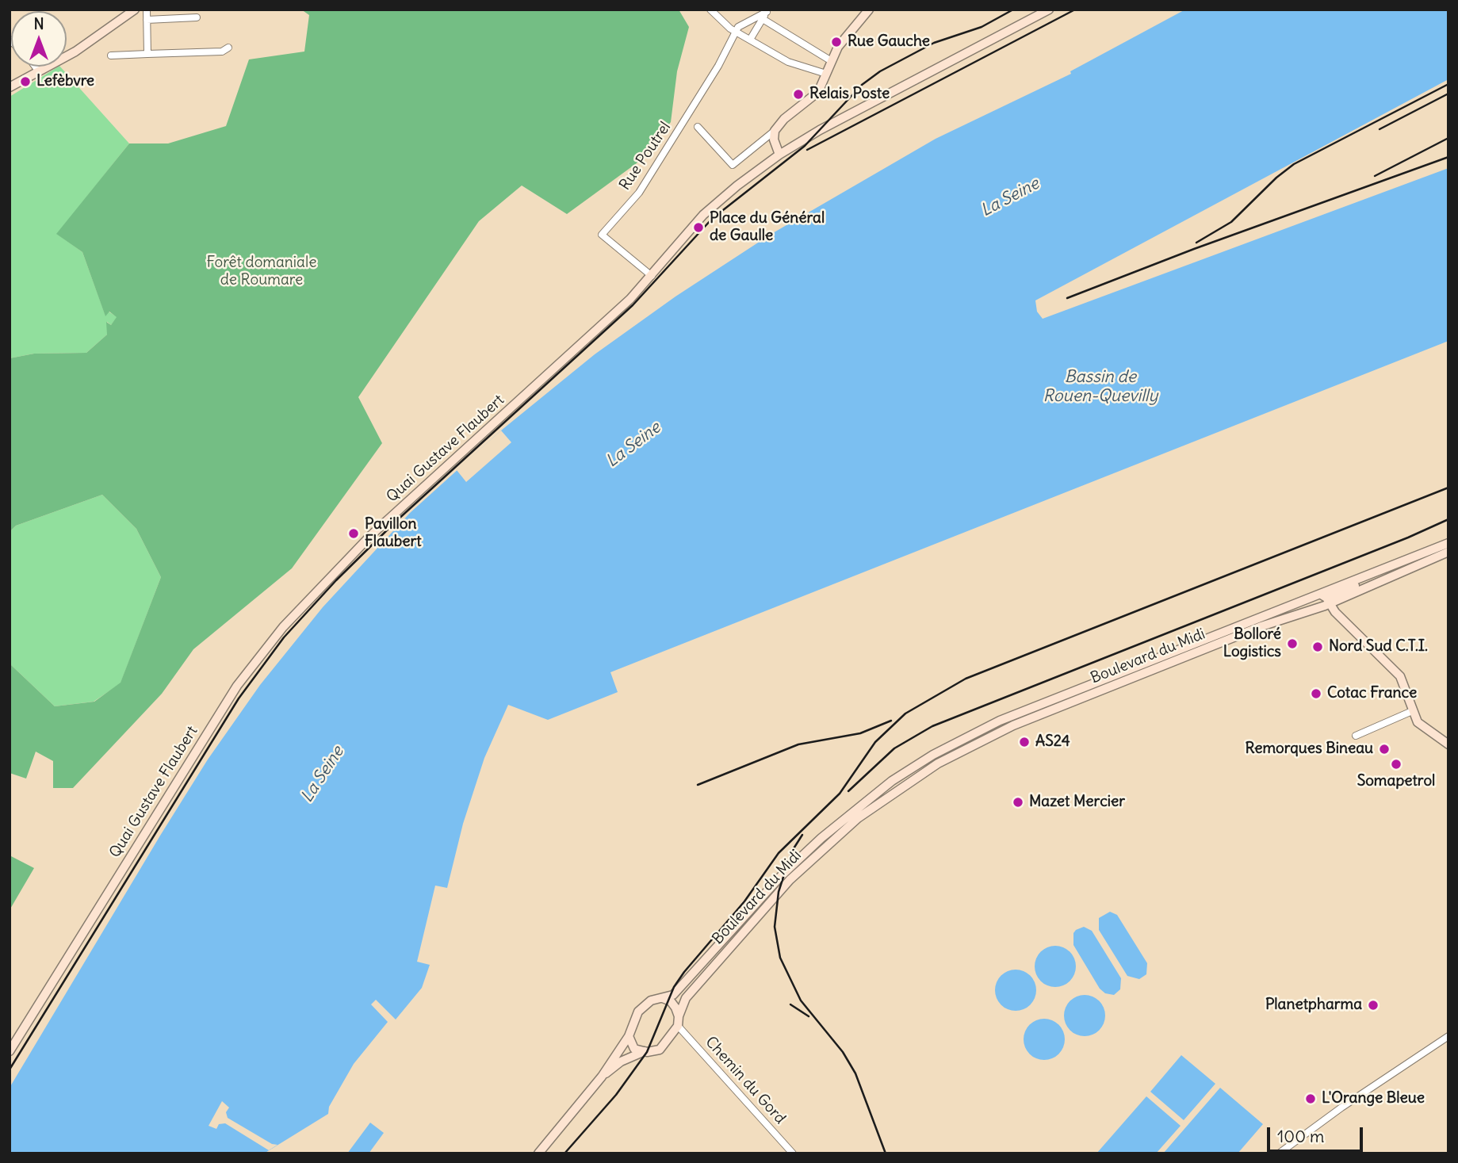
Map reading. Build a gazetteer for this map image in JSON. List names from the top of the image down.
{
  "streets": {
    "main road": ["Quai Gustave Flaubert", "Boulevard du Midi"],
    "street": ["Rue Poutrel", "Chemin du Gord"]
  },
  "crossings": [
    ["Rue Poutrel", "Quai Gustave Flaubert"],
    ["Boulevard du Midi", "Chemin du Gord"]
  ],
  "water": ["La Seine", "Bassin de Rouen-Quevilly"],
  "parks": ["Forêt domaniale de Roumare"],
  "places": [
    "Rue Gauche",
    "Lefèbvre",
    "Relais Poste",
    "Place du Général de Gaulle",
    "Pavillon Flaubert",
    "Bolloré Logistics",
    "Nord Sud C.T.I.",
    "Cotac France",
    "AS24",
    "Remorques Bineau",
    "Somapetrol",
    "Mazet Mercier",
    "Planetpharma",
    "L'Orange Bleue"
  ],
  "scale_bar": "100 m",
  "north": "top"
}
